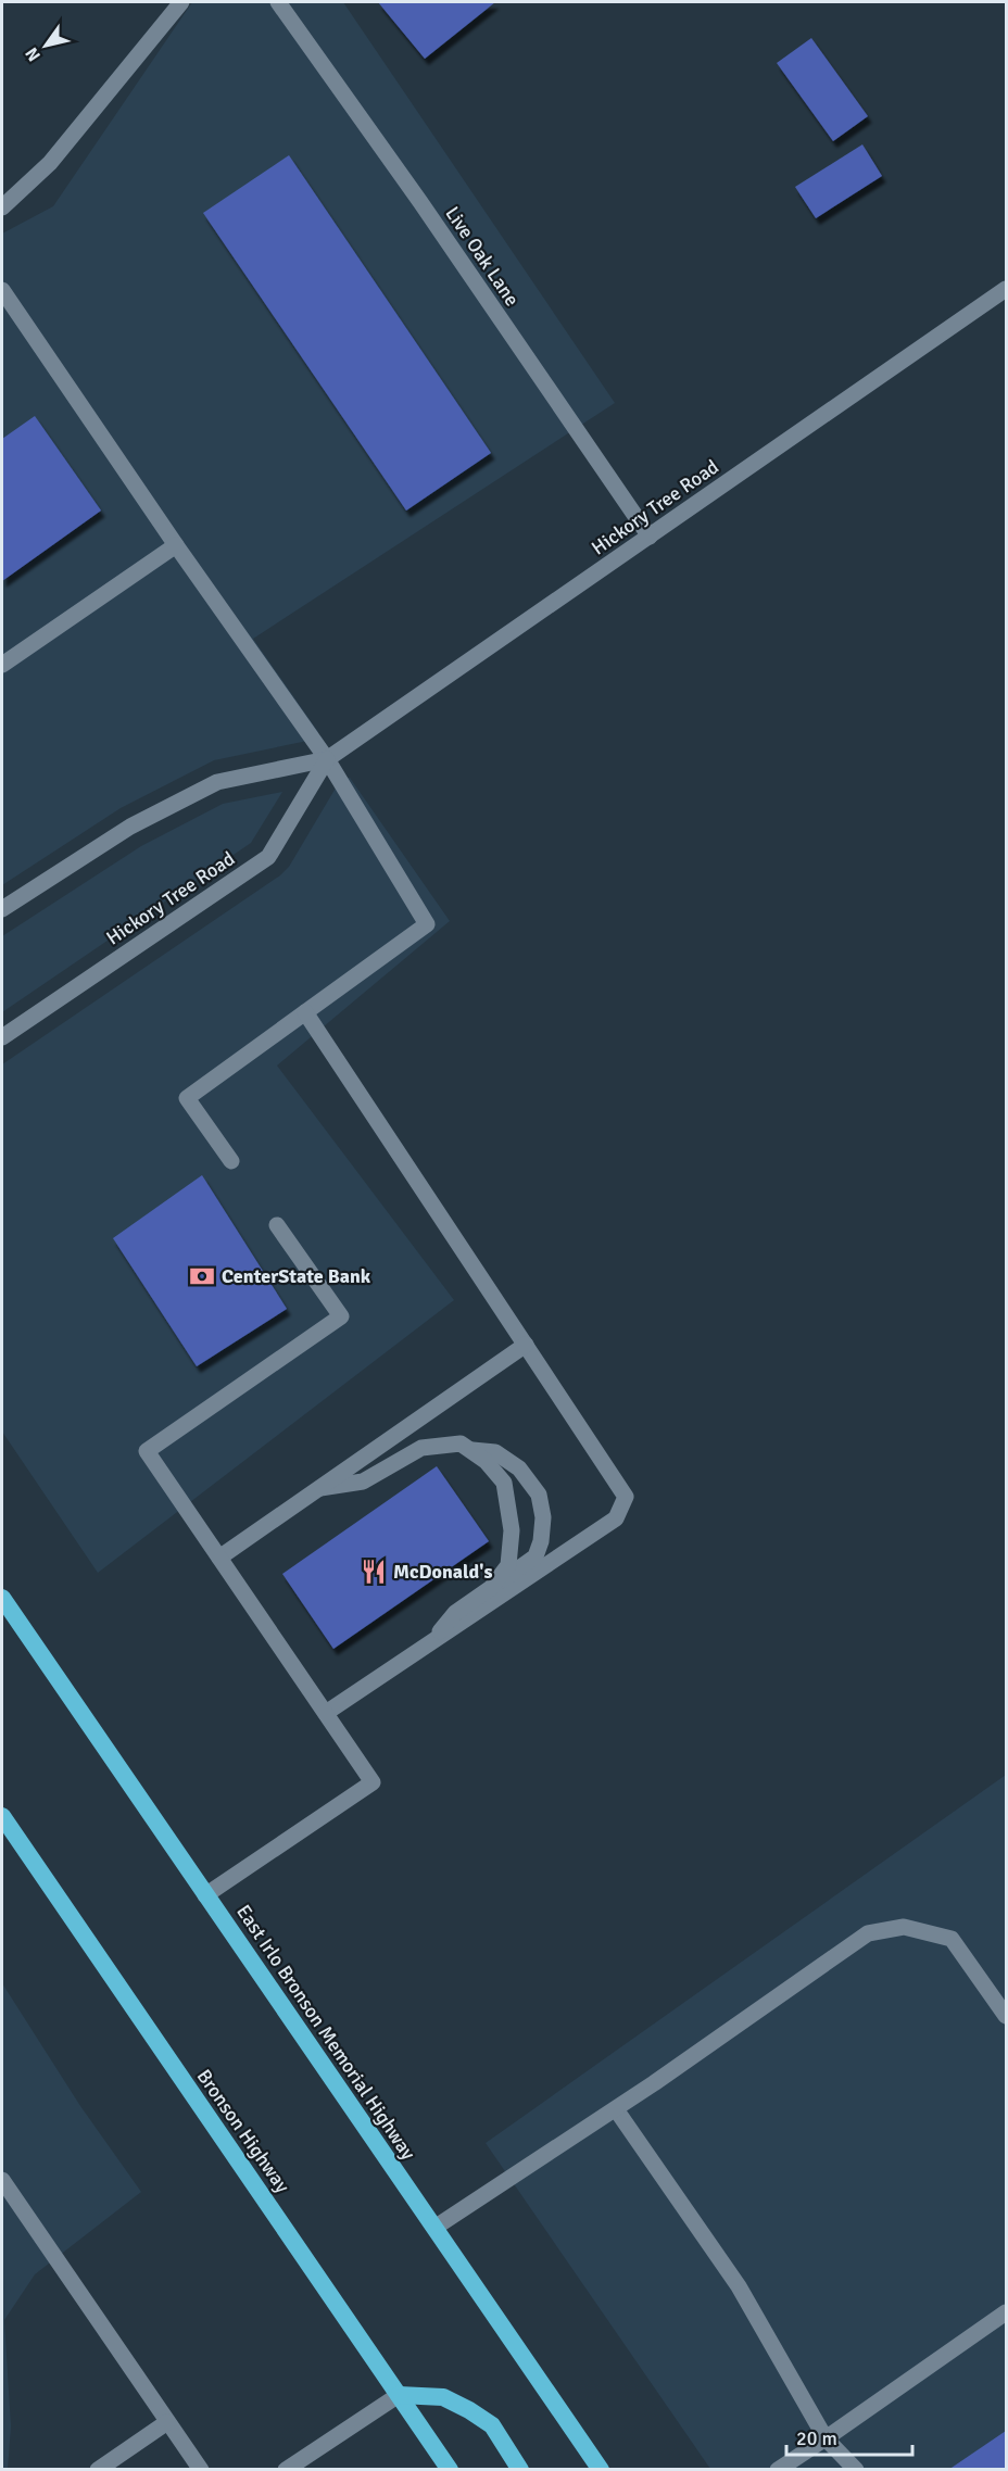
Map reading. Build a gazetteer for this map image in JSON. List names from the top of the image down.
{
  "streets": {
    "highway": ["East Irlo Bronson Memorial Highway", "Bronson Highway"],
    "street": ["Live Oak Lane", "Hickory Tree Road"]
  },
  "crossings": [
    ["Live Oak Lane", "Hickory Tree Road"]
  ],
  "places": {
    "bank": ["CenterState Bank"],
    "restaurant": ["McDonald's"]
  },
  "scale_bar": "20 m",
  "north": "bottom left"
}
